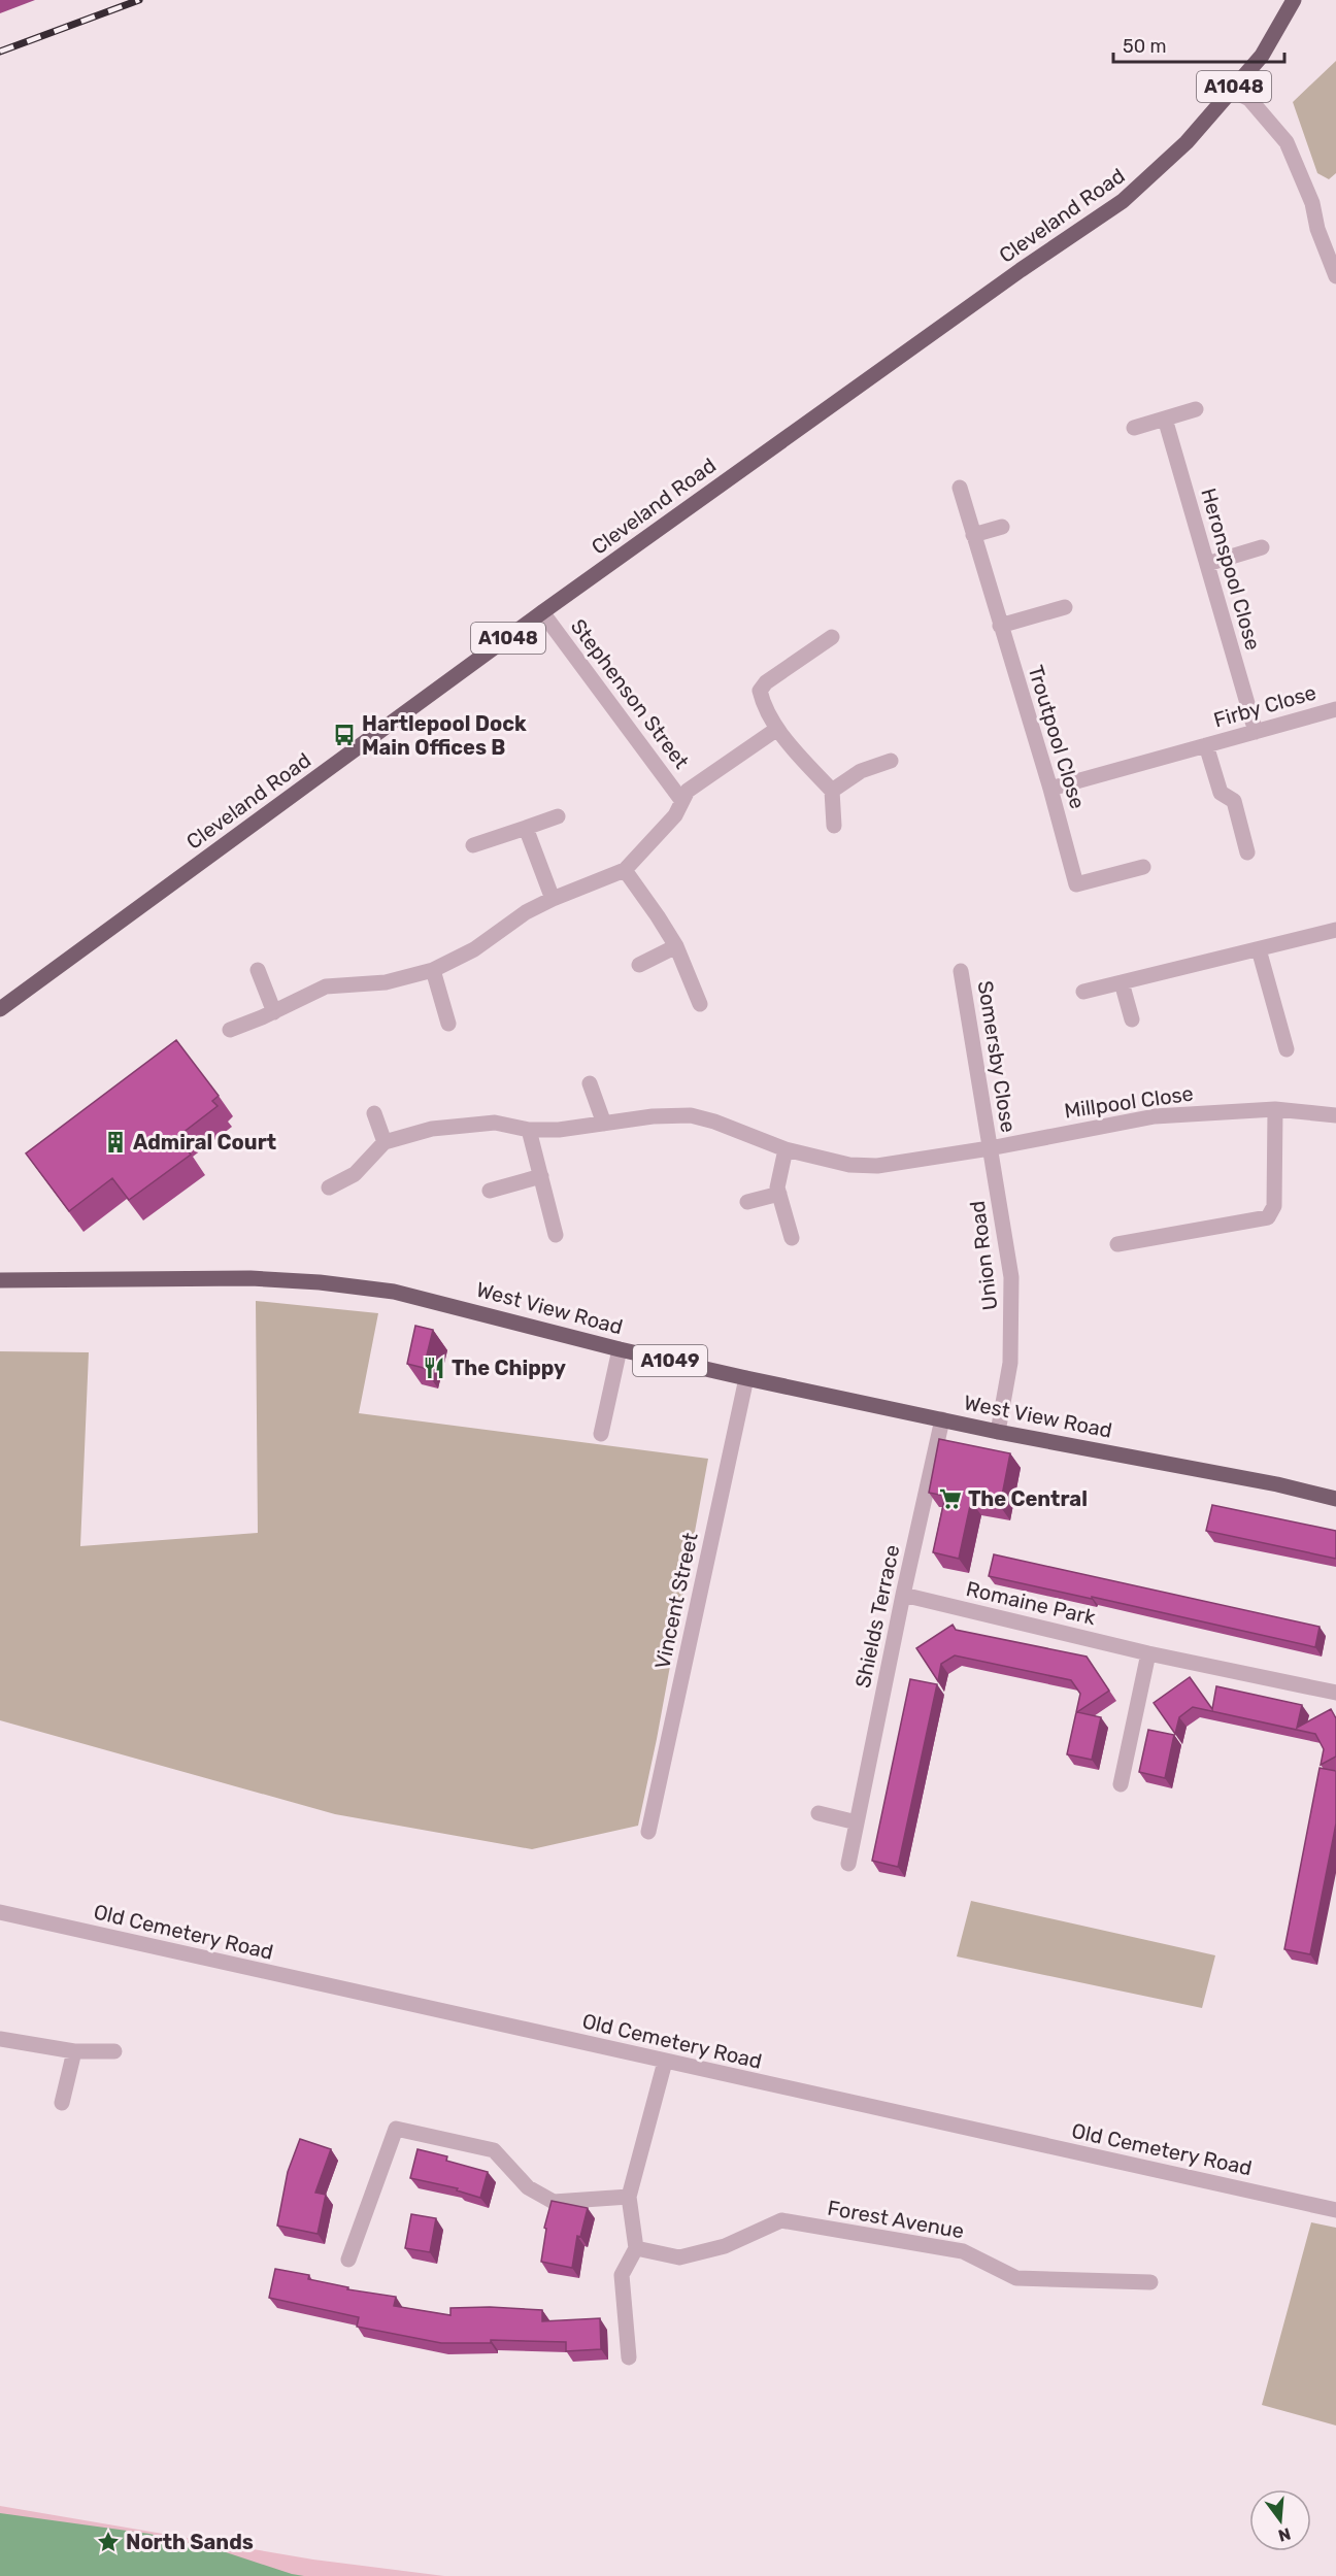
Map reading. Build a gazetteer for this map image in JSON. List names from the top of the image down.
{
  "streets": {
    "main road": [
      "A1048",
      "Cleveland Road",
      "West View Road",
      "A1049"
    ],
    "street": [
      "Heronspool Close",
      "Stephenson Street",
      "Firby Close",
      "Troutpool Close",
      "Somersby Close",
      "Millpool Close",
      "Union Road",
      "Vincent Street",
      "Romaine Park",
      "Shields Terrace",
      "Old Cemetery Road",
      "Forest Avenue"
    ]
  },
  "crossings": [
    ["Cleveland Road", "Stephenson Street"],
    ["Heronspool Close", "Firby Close"],
    ["Firby Close", "Troutpool Close"],
    ["Somersby Close", "Millpool Close"],
    ["Somersby Close", "Union Road"],
    ["Millpool Close", "Union Road"],
    ["Union Road", "West View Road"],
    ["West View Road", "Vincent Street"],
    ["West View Road", "Shields Terrace"],
    ["Romaine Park", "Shields Terrace"]
  ],
  "places": {
    "bus stop": ["Hartlepool Dock Main Offices B"],
    "building": ["Admiral Court"],
    "restaurant": ["The Chippy"],
    "supermarket": ["The Central"],
    "place": ["North Sands"]
  },
  "scale_bar": "50 m",
  "north": "bottom"
}
